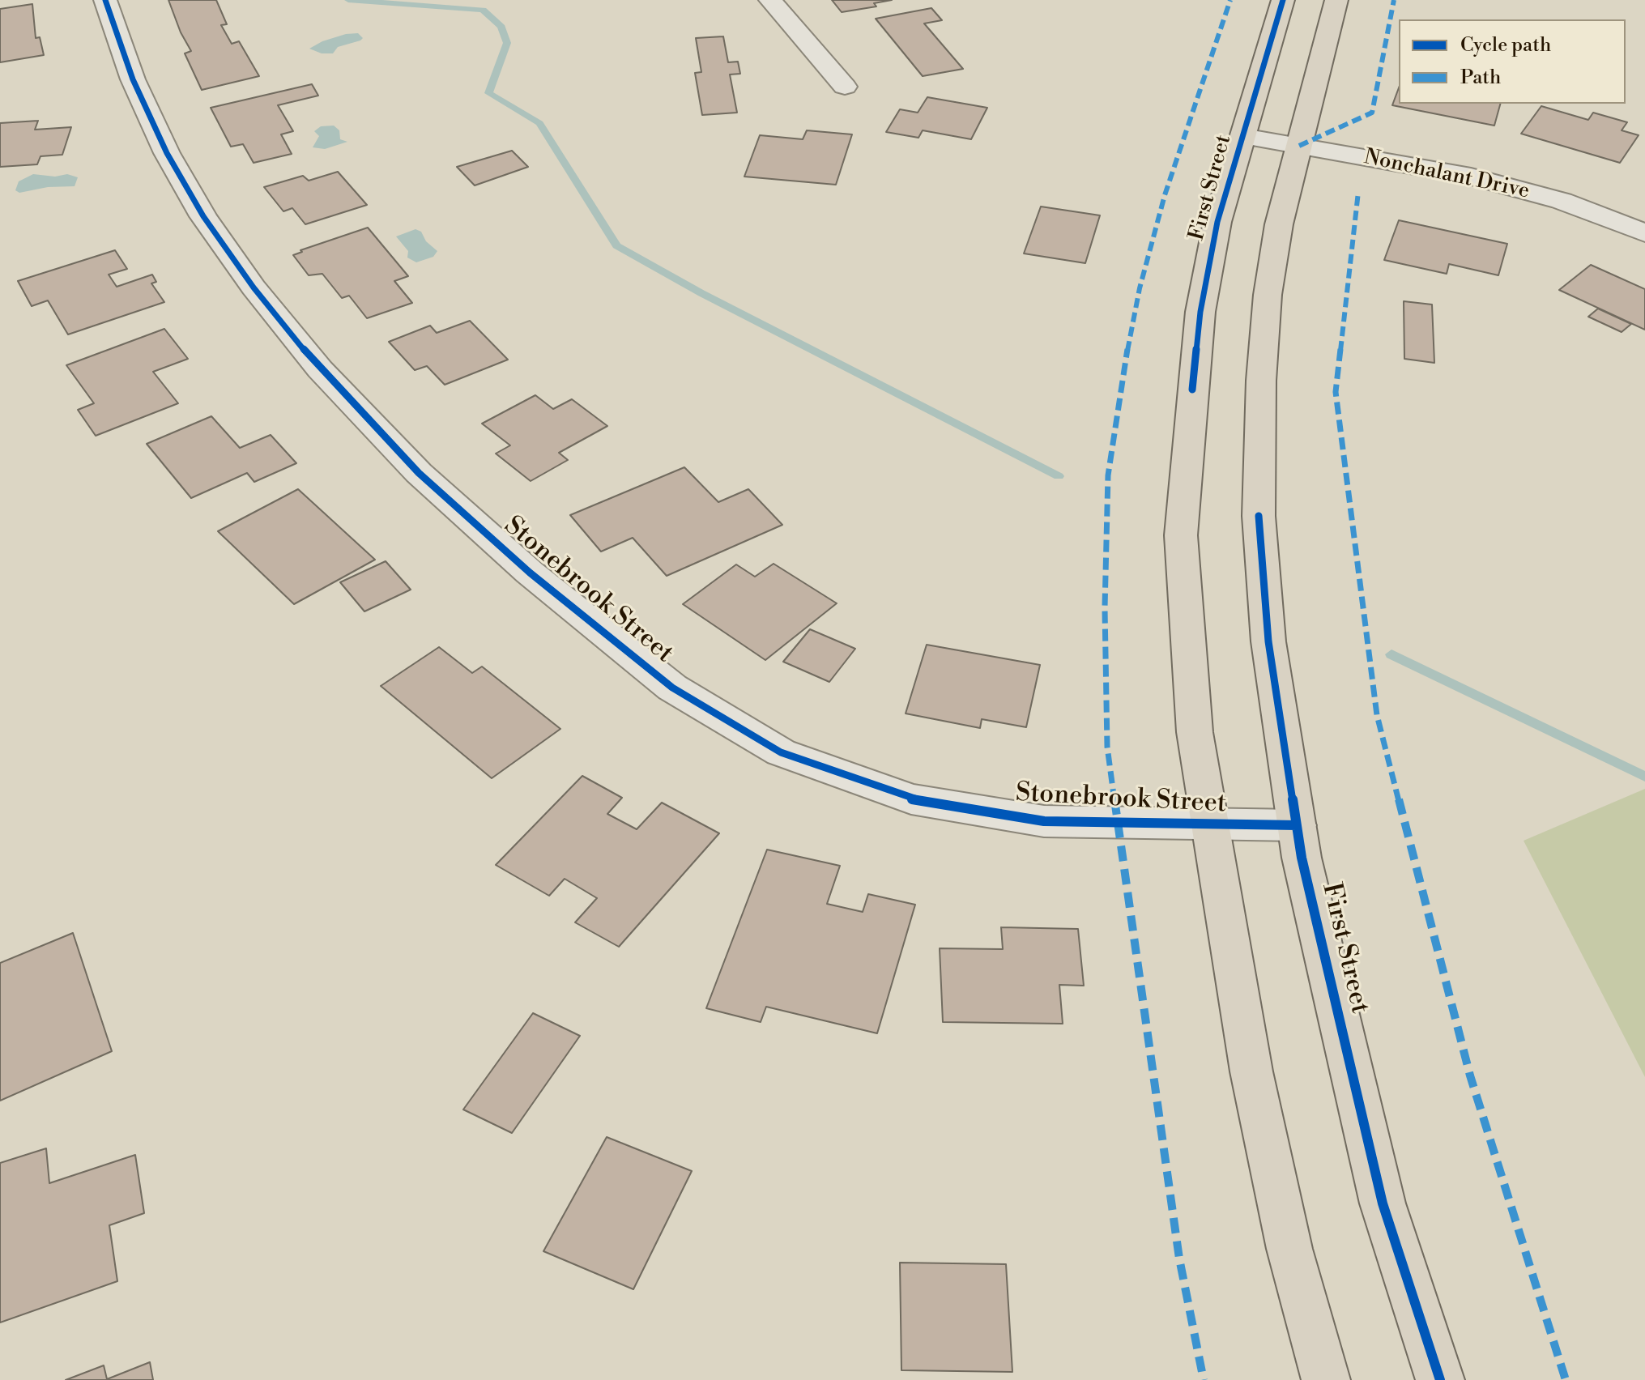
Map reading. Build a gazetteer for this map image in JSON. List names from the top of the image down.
{
  "streets": {
    "main road": ["First Street"],
    "street": ["Nonchalant Drive", "Stonebrook Street"]
  },
  "crossings": [
    ["Nonchalant Drive", "First Street"],
    ["First Street", "Stonebrook Street"]
  ],
  "legend": ["Cycle path", "Path"]
}
